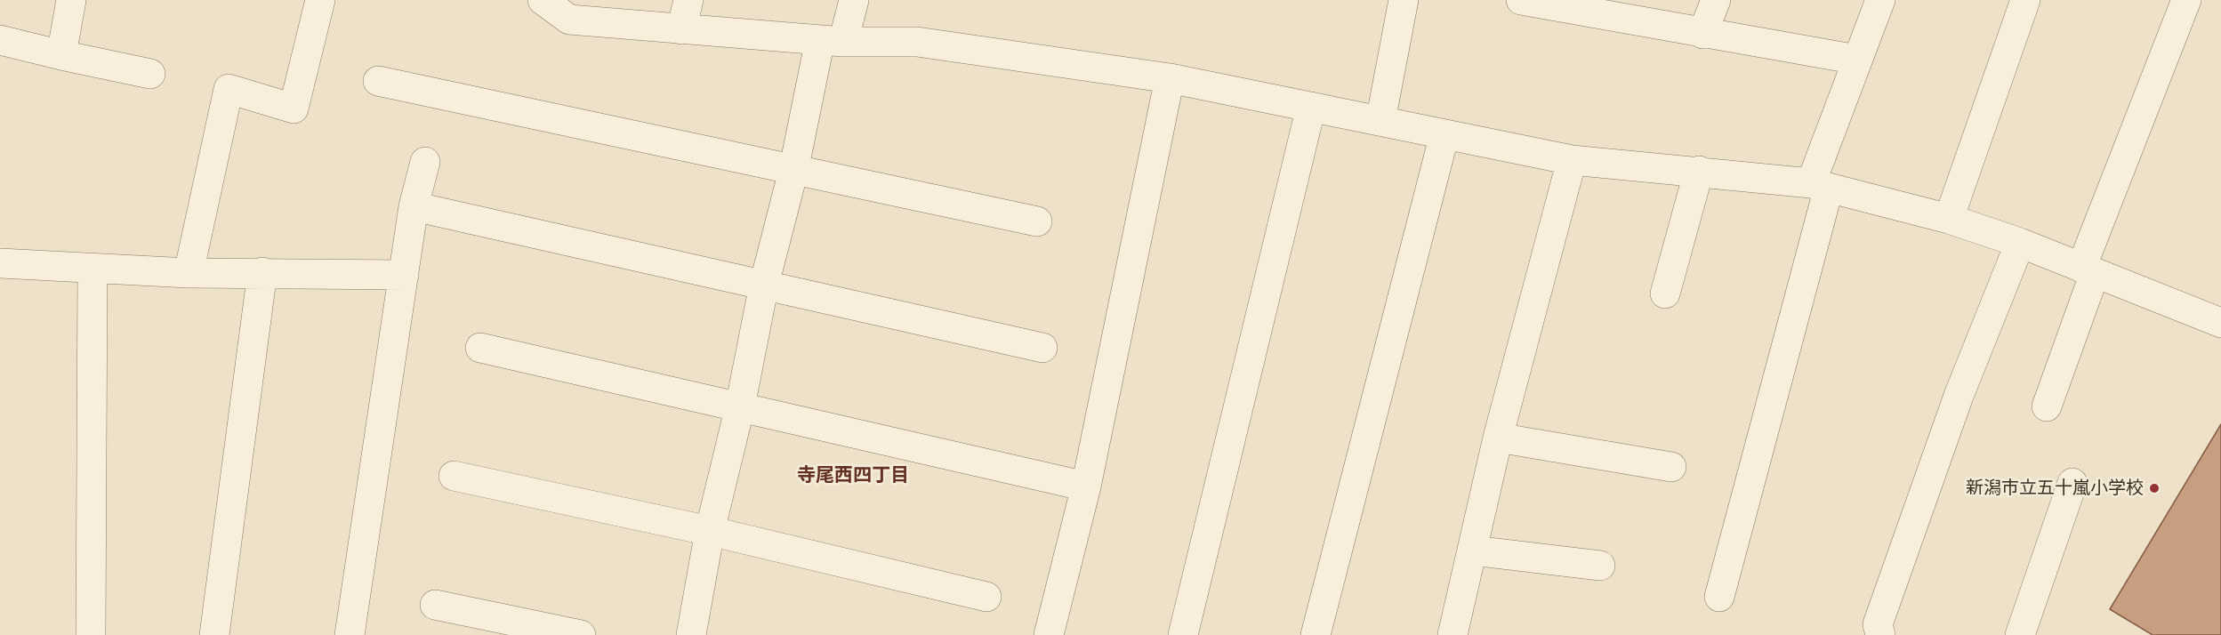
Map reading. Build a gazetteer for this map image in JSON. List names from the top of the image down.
{
  "districts": ["寺尾西四丁目"],
  "places": ["新潟市立五十嵐小学校"]
}
